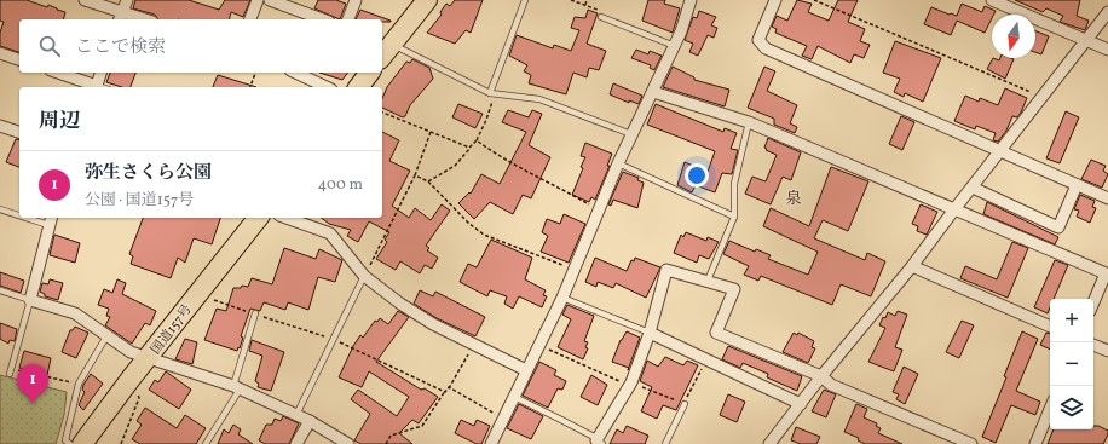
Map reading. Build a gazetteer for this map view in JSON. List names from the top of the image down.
{
  "streets": {
    "highway": ["国道157号"]
  },
  "districts": ["泉"],
  "north": "bottom",
  "page": {
    "search": "ここで検索",
    "heading": "周辺",
    "list": [
      {
        "mark": "1",
        "name": "弥生さくら公園",
        "note": "公園 · 国道157号",
        "value": "400 m"
      }
    ],
    "map_buttons": ["+", "−"],
    "pins": "1"
  }
}
